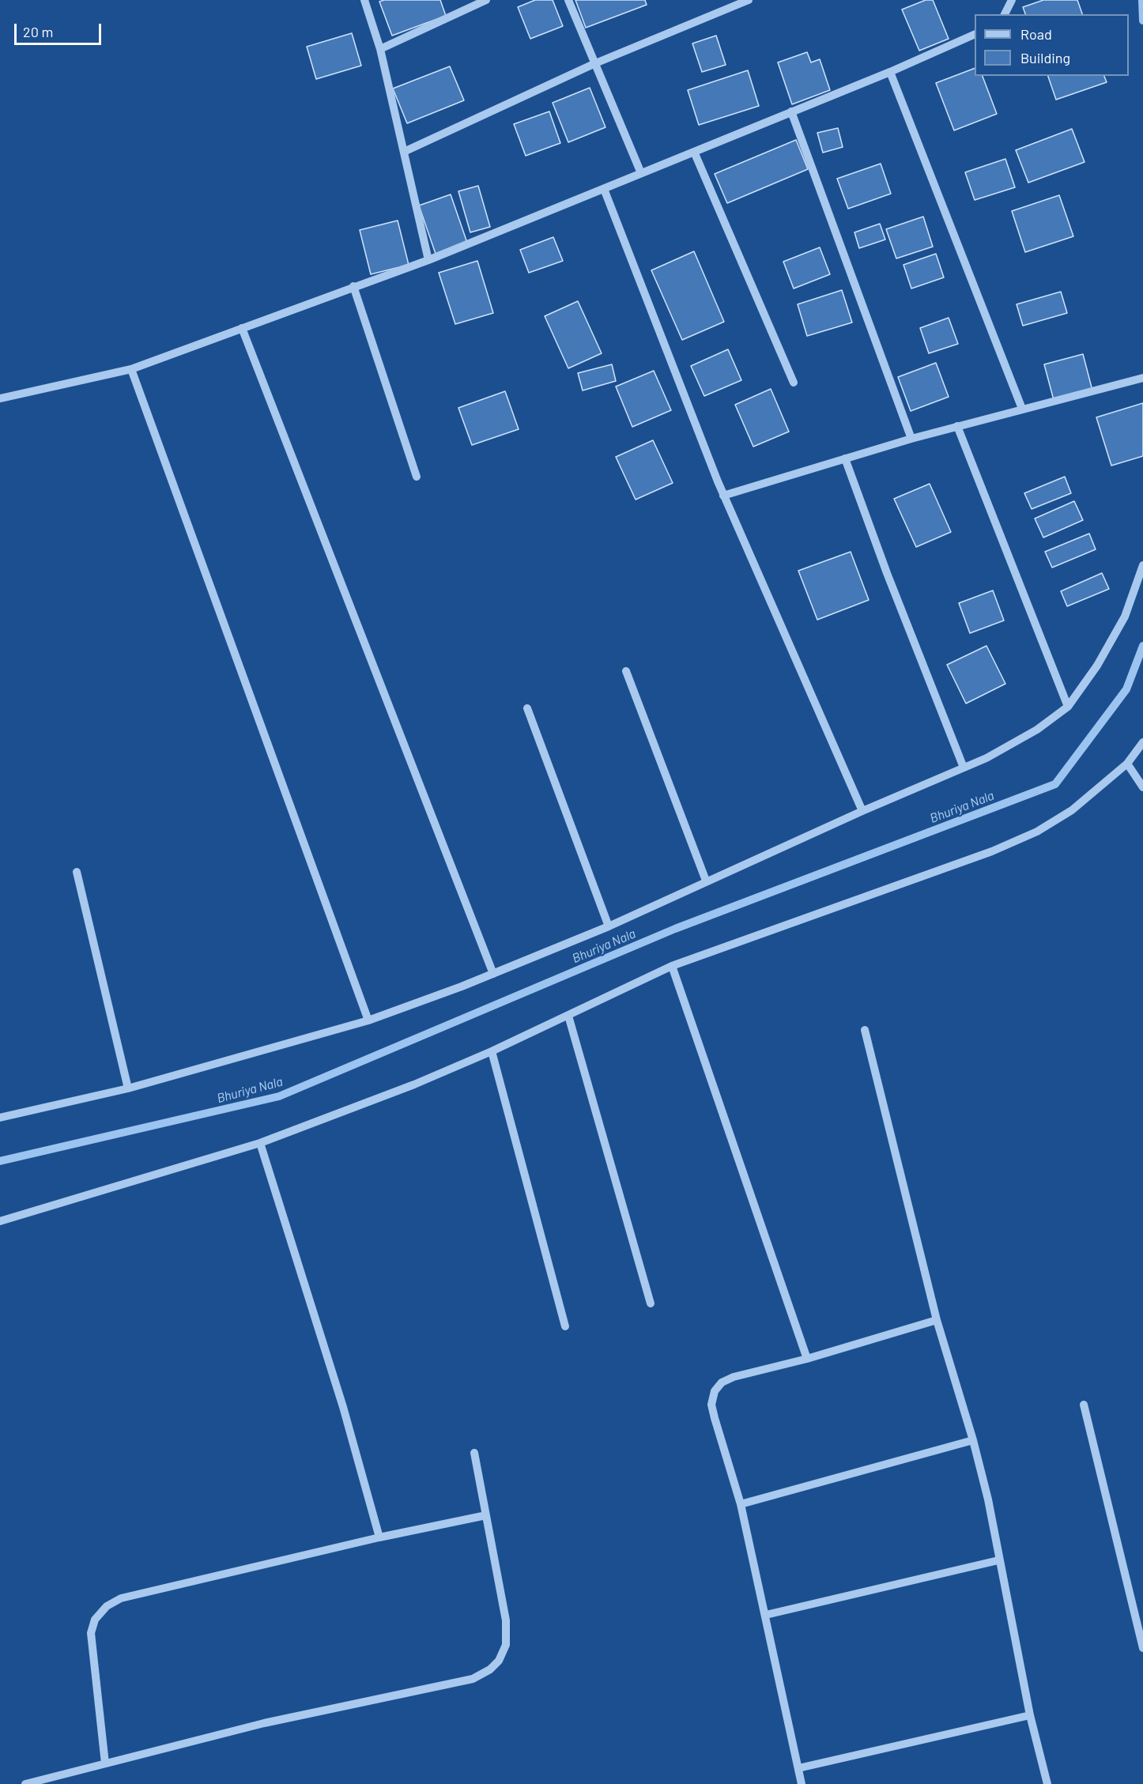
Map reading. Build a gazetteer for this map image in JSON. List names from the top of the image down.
{
  "water": ["Bhuriya Nala"],
  "legend": ["Road", "Building"],
  "scale_bar": "20 m"
}
